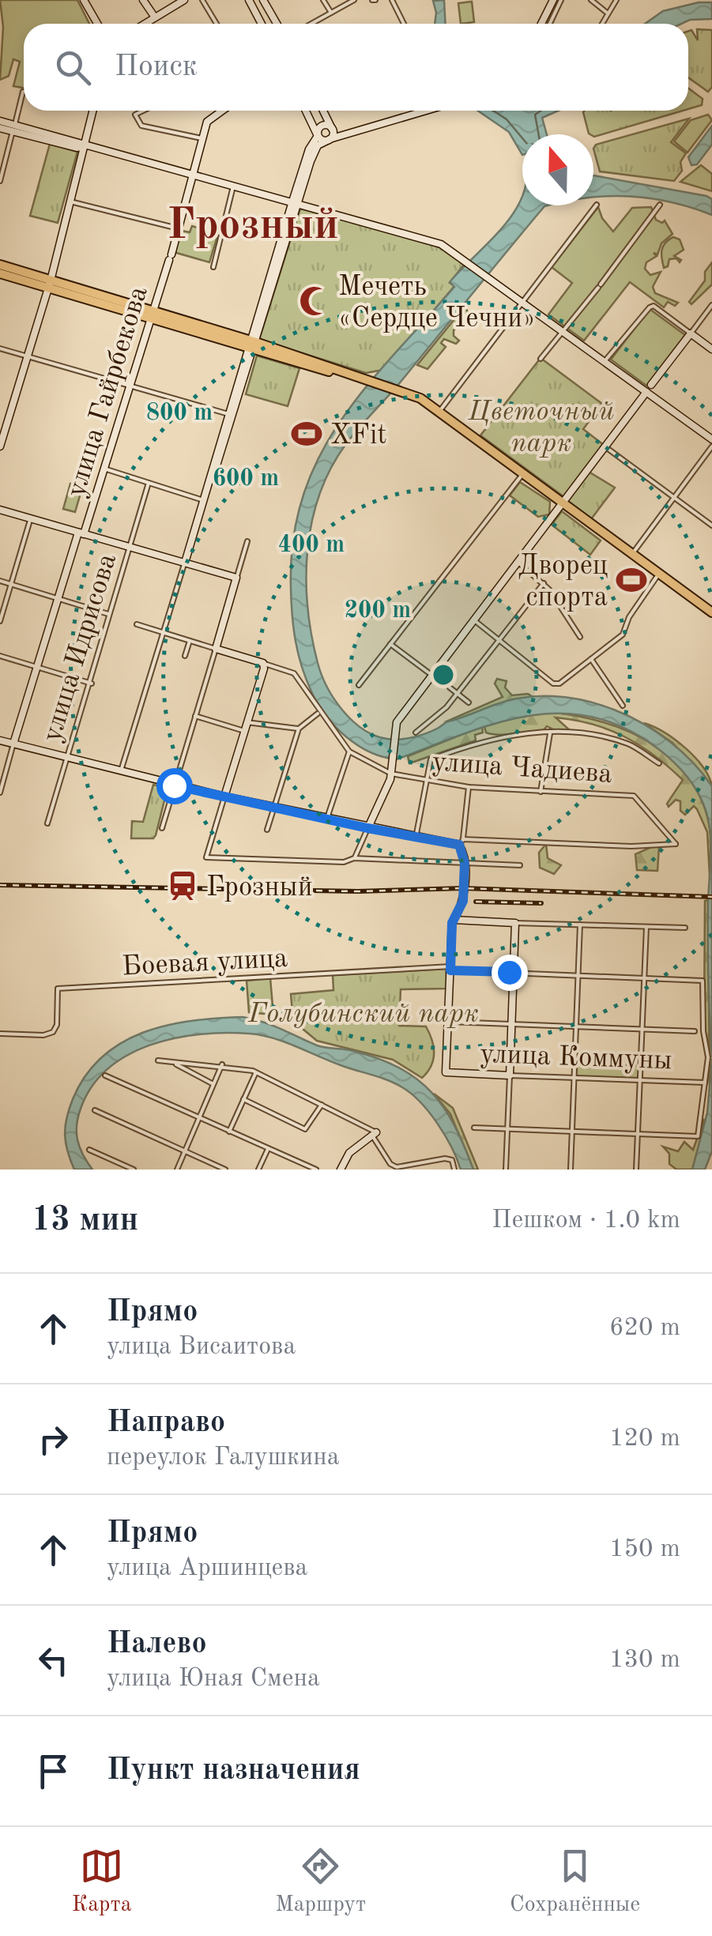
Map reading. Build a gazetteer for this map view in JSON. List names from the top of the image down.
{
  "streets": {
    "main road": ["улица Гайрбекова", "улица Коммуны"],
    "street": ["улица Идрисова", "улица Чадиева", "Боевая улица"]
  },
  "districts": ["Грозный"],
  "parks": ["Цветочный парк", "Голубинский парк"],
  "places": {
    "mosque": ["Мечеть «Сердце Чечни»"],
    "sports": ["XFit", "Дворец спорта"],
    "station": ["Грозный"]
  },
  "north": "top",
  "page": {
    "search": "Поиск",
    "heading": ["13 мин", "Пешком · 1.0 km"],
    "list": [
      ["Прямо", "улица Висаитова", "620 m"],
      ["Направо", "переулок Галушкина", "120 m"],
      ["Прямо", "улица Аршинцева", "150 m"],
      ["Налево", "улица Юная Смена", "130 m"],
      "Пункт назначения"
    ],
    "nav": ["Карта", "Маршрут", "Сохранённые"]
  },
  "rings": [
    "800 m",
    "600 m",
    "400 m",
    "200 m"
  ]
}
